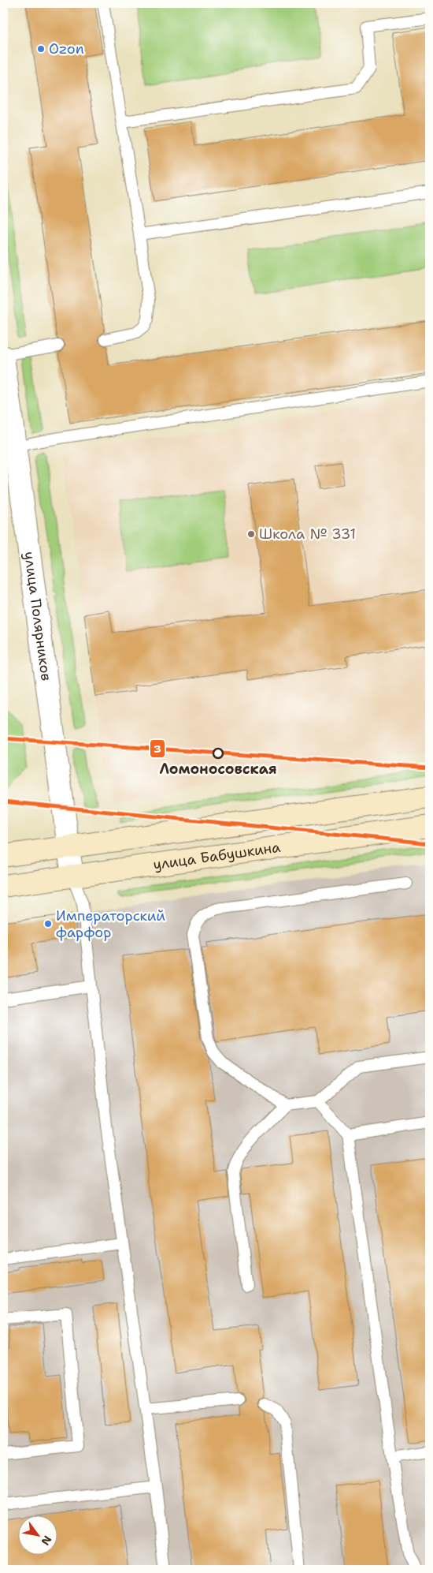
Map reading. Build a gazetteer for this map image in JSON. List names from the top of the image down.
{
  "streets": {
    "street": ["улица Полярников", "улица Бабушкина"]
  },
  "crossings": [
    ["улица Полярников", "улица Бабушкина"]
  ],
  "places": [
    "Ozon",
    "Школа № 331",
    "Ломоносовская",
    "Императорский фарфор"
  ],
  "lines": ["transit line 3"],
  "north": "bottom right"
}
